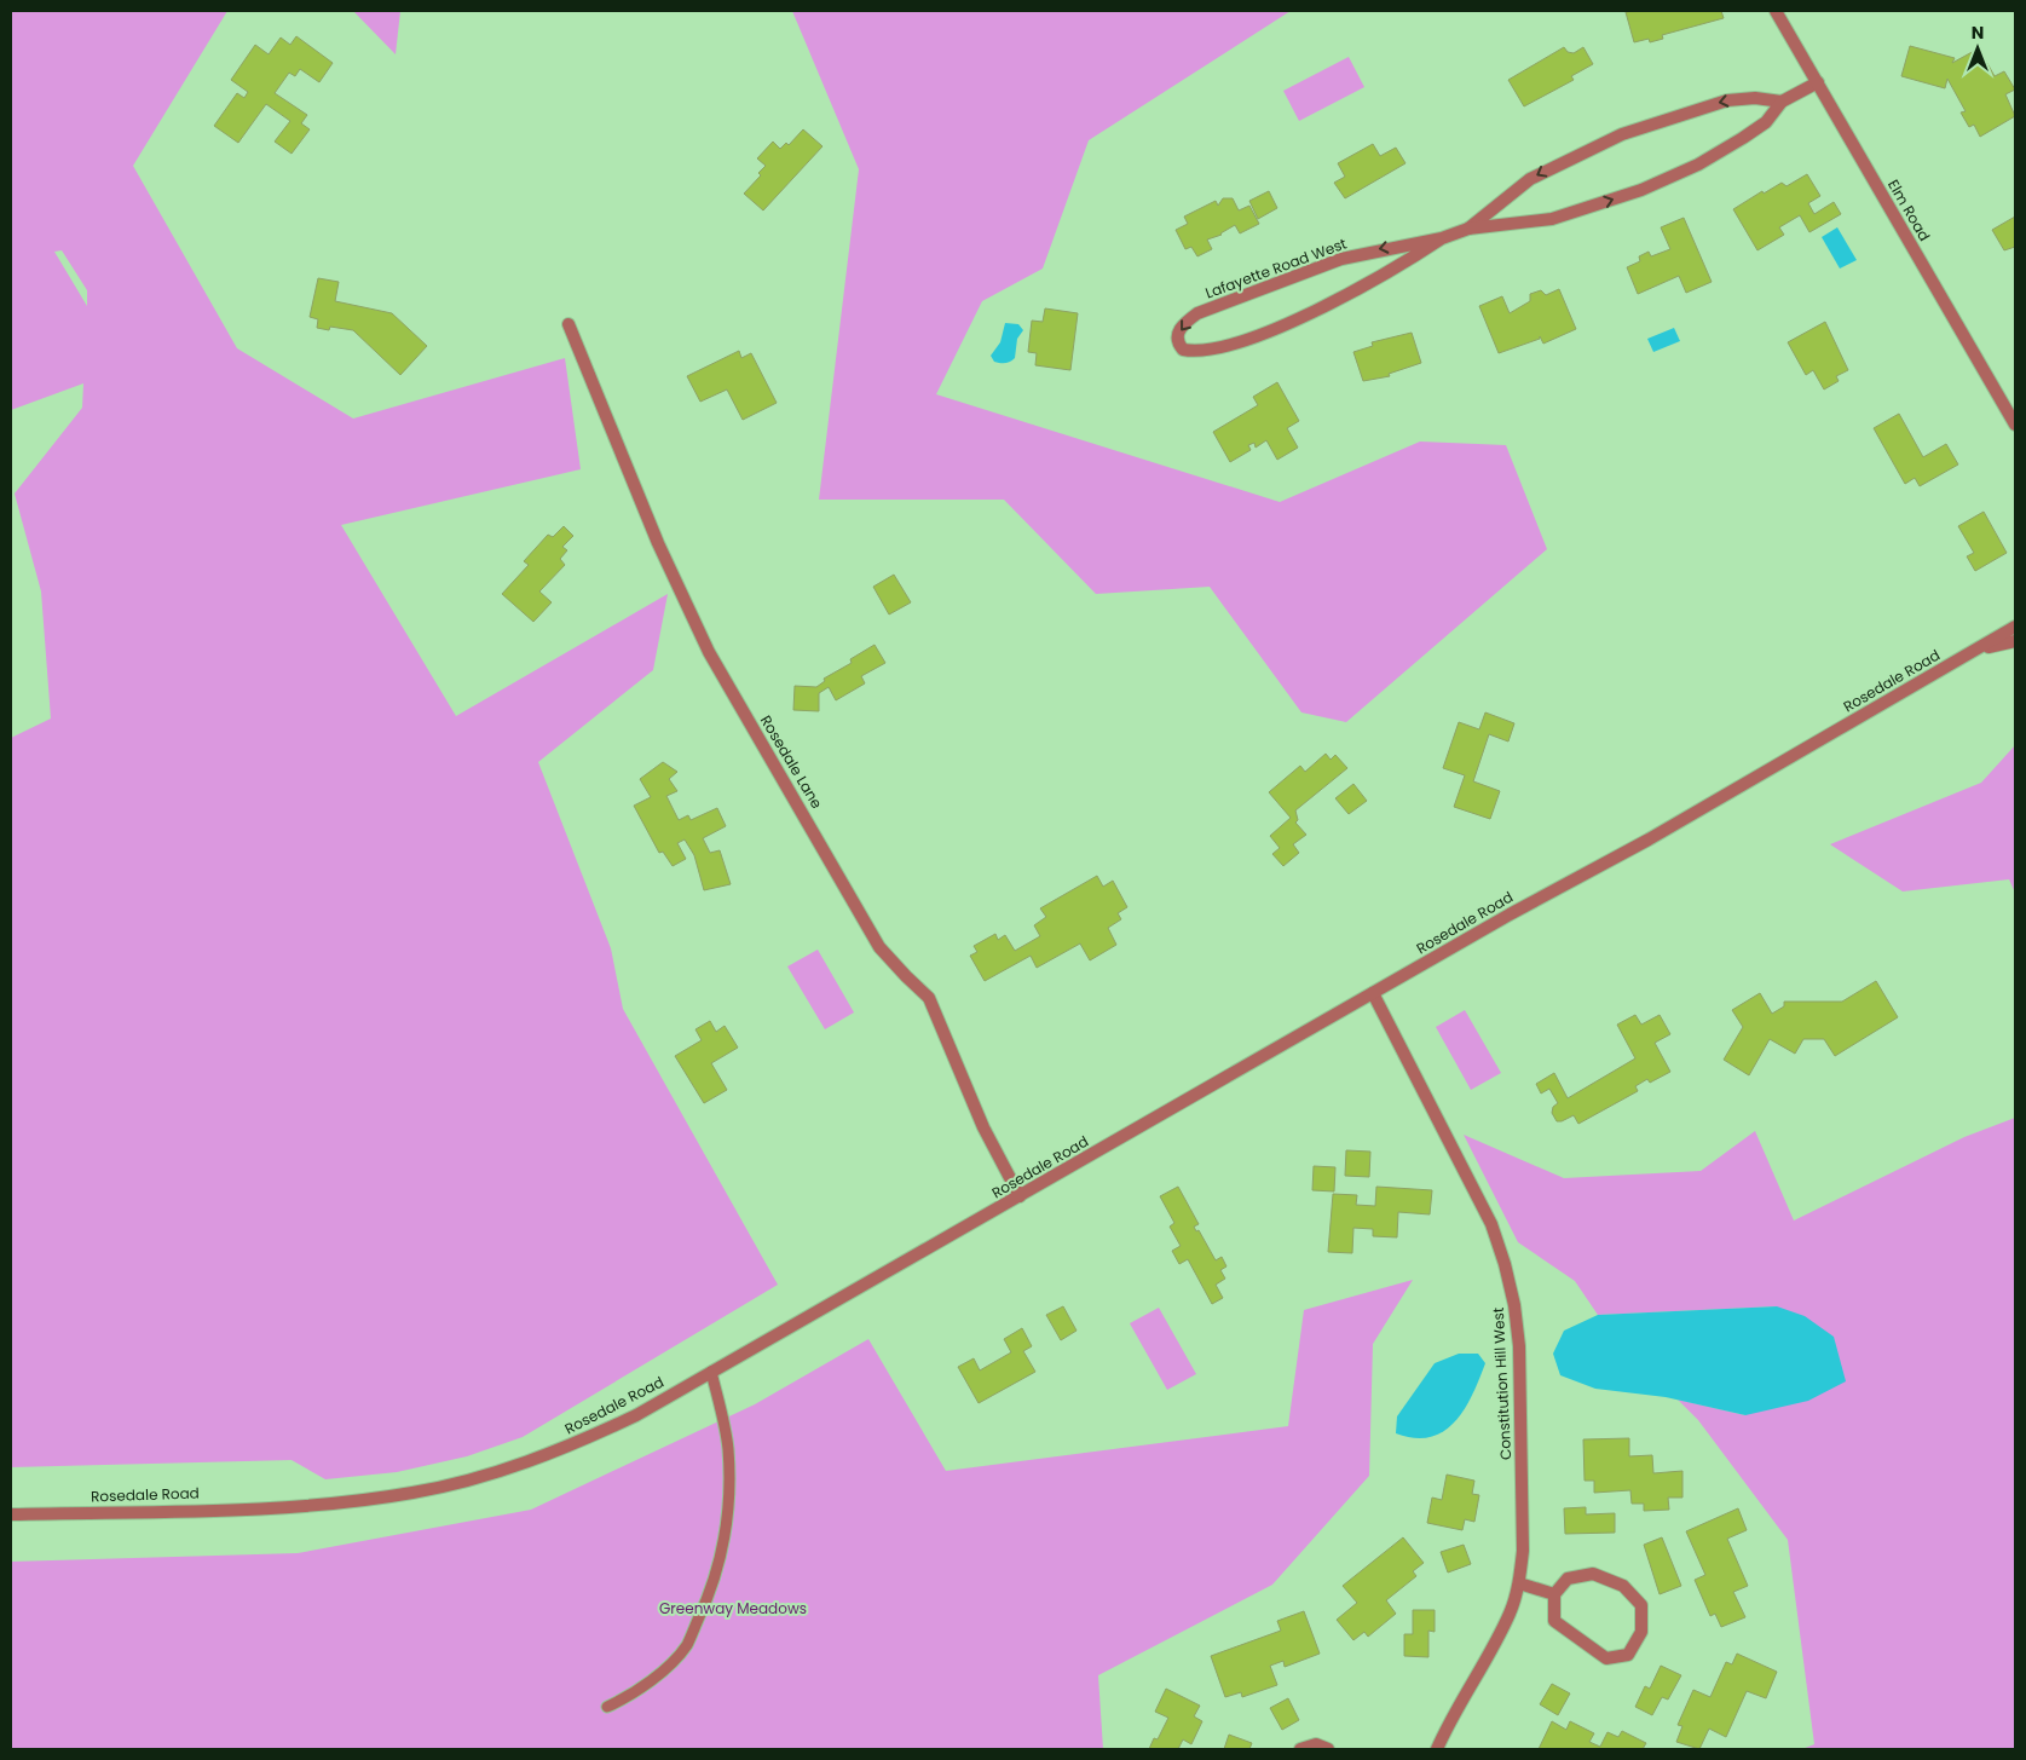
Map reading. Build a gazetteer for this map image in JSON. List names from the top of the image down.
{
  "streets": {
    "street": [
      "Elm Road",
      "Lafayette Road West",
      "Rosedale Road",
      "Rosedale Lane",
      "Constitution Hill West"
    ]
  },
  "crossings": [
    ["Elm Road", "Lafayette Road West"],
    ["Rosedale Road", "Rosedale Lane"],
    ["Rosedale Road", "Constitution Hill West"]
  ],
  "parks": ["Greenway Meadows"],
  "north": "top"
}
